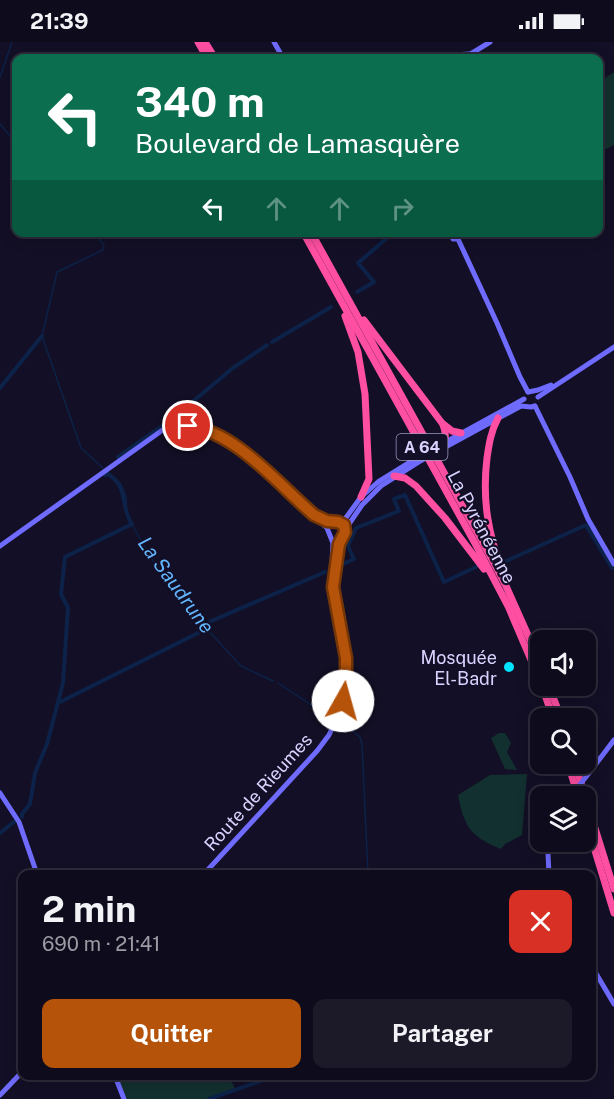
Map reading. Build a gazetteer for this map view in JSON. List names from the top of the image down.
{
  "streets": {
    "highway": ["A 64", "La Pyrénéenne"],
    "main road": ["Route de Rieumes"]
  },
  "water": ["La Saudrune"],
  "places": ["Mosquée El-Badr"],
  "page": {
    "status": "21:39",
    "turn": ["340 m", "Boulevard de Lamasquère"],
    "heading": ["2 min", "690 m · 21:41"],
    "buttons": ["Quitter", "Partager"]
  }
}
